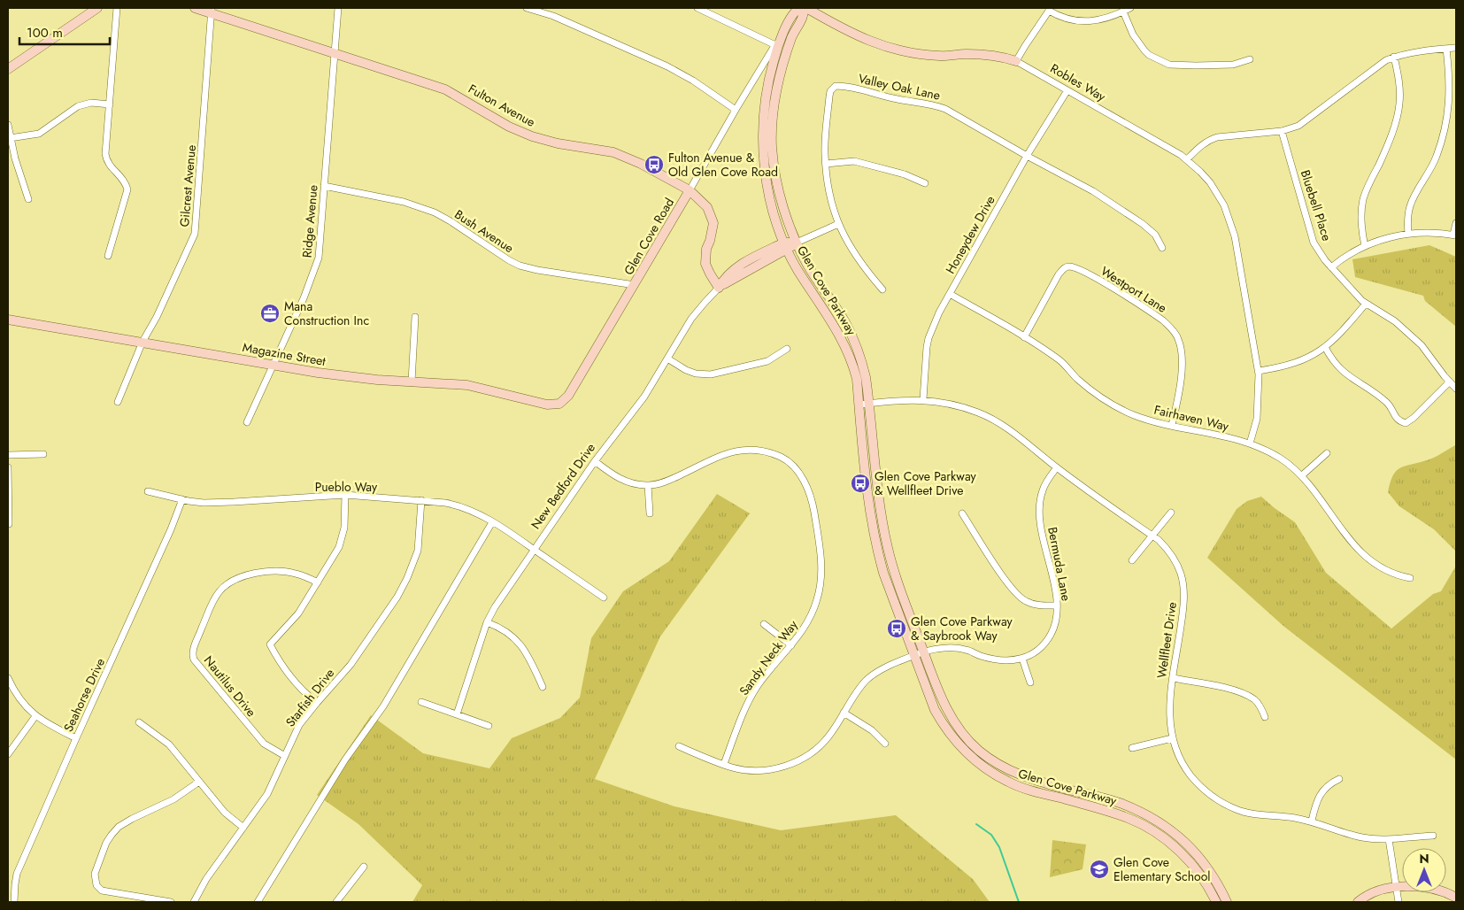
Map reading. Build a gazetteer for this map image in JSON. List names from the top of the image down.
{
  "streets": {
    "main road": [
      "Robles Way",
      "Fulton Avenue",
      "Glen Cove Road",
      "Glen Cove Parkway",
      "Magazine Street",
      "New Bedford Drive"
    ],
    "street": [
      "Valley Oak Lane",
      "Gilcrest Avenue",
      "Bluebell Place",
      "Ridge Avenue",
      "Bush Avenue",
      "Honeydew Drive",
      "Westport Lane",
      "Fairhaven Way",
      "Pueblo Way",
      "Bermuda Lane",
      "Wellfleet Drive",
      "Sandy Neck Way",
      "Nautilus Drive",
      "Seahorse Drive",
      "Starfish Drive"
    ]
  },
  "crossings": [
    ["Robles Way", "Honeydew Drive"],
    ["Robles Way", "Glen Cove Road"],
    ["Robles Way", "Glen Cove Parkway"],
    ["Robles Way", "Fairhaven Way"],
    ["Valley Oak Lane", "Honeydew Drive"],
    ["Valley Oak Lane", "New Bedford Drive"],
    ["Fulton Avenue", "Gilcrest Avenue"],
    ["Fulton Avenue", "Ridge Avenue"],
    ["Fulton Avenue", "Glen Cove Road"],
    ["Fulton Avenue", "New Bedford Drive"],
    ["Gilcrest Avenue", "Magazine Street"],
    ["Ridge Avenue", "Bush Avenue"],
    ["Ridge Avenue", "Magazine Street"],
    ["Bush Avenue", "Glen Cove Road"],
    ["Honeydew Drive", "Fairhaven Way"],
    ["Honeydew Drive", "Wellfleet Drive"],
    ["Glen Cove Road", "Glen Cove Parkway"],
    ["Glen Cove Road", "Magazine Street"],
    ["Westport Lane", "Fairhaven Way"],
    ["Glen Cove Parkway", "New Bedford Drive"],
    ["Glen Cove Parkway", "Bermuda Lane"],
    ["Glen Cove Parkway", "Wellfleet Drive"],
    ["New Bedford Drive", "Pueblo Way"],
    ["New Bedford Drive", "Sandy Neck Way"],
    ["Pueblo Way", "Seahorse Drive"],
    ["Pueblo Way", "Starfish Drive"],
    ["Bermuda Lane", "Wellfleet Drive"],
    ["Bermuda Lane", "Sandy Neck Way"],
    ["Nautilus Drive", "Starfish Drive"]
  ],
  "places": {
    "bus stop": ["Fulton Avenue & Old Glen Cove Road", "Glen Cove Parkway & Wellfleet Drive", "Glen Cove Parkway & Saybrook Way"],
    "office": ["Mana Construction Inc"],
    "school or university": ["Glen Cove Elementary School"]
  },
  "scale_bar": "100 m",
  "north": "top"
}
